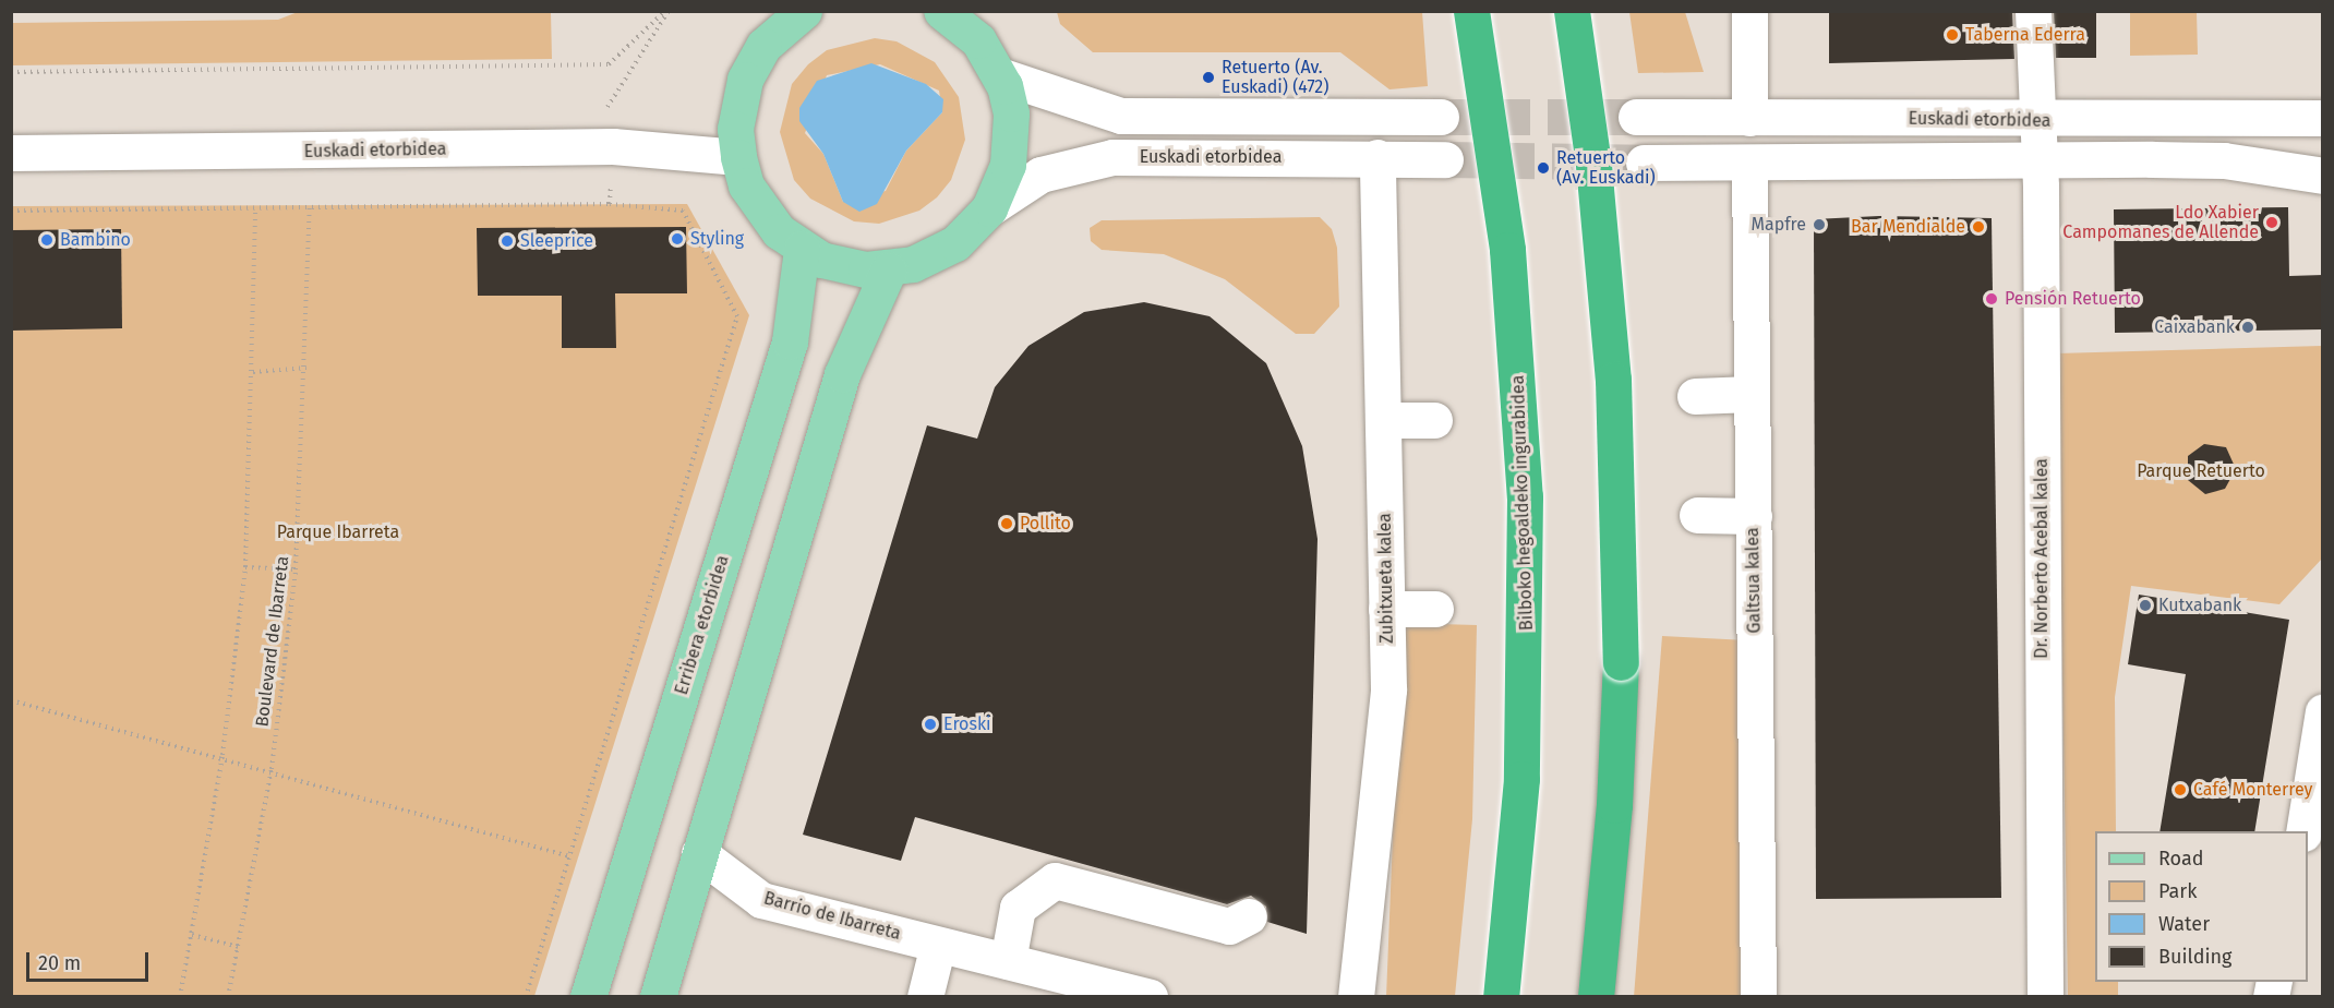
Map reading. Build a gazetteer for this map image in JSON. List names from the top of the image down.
{
  "streets": {
    "highway": ["Bilboko hegoaldeko ingurabidea"],
    "main road": ["Erribera etorbidea"],
    "street": [
      "Euskadi etorbidea",
      "Dr. Norberto Acebal kalea",
      "Zubitxueta kalea",
      "Galtsua kalea",
      "Barrio de Ibarreta"
    ],
    "path": ["Boulevard de Ibarreta"]
  },
  "crossings": [
    ["Euskadi etorbidea", "Dr. Norberto Acebal kalea"],
    ["Euskadi etorbidea", "Zubitxueta kalea"]
  ],
  "parks": ["Parque Retuerto", "Parque Ibarreta"],
  "places": [
    "Taberna Ederra",
    "Retuerto (Av. Euskadi) (472)",
    "Retuerto (Av. Euskadi)",
    "Ldo Xabier Campomanes de Allende",
    "Mapfre",
    "Bar Mendialde",
    "Styling",
    "Bambino",
    "Sleeprice",
    "Pensión Retuerto",
    "Caixabank",
    "Pollito",
    "Kutxabank",
    "Eroski",
    "Café Monterrey"
  ],
  "legend": [
    "Road",
    "Park",
    "Water",
    "Building"
  ],
  "scale_bar": "20 m"
}
